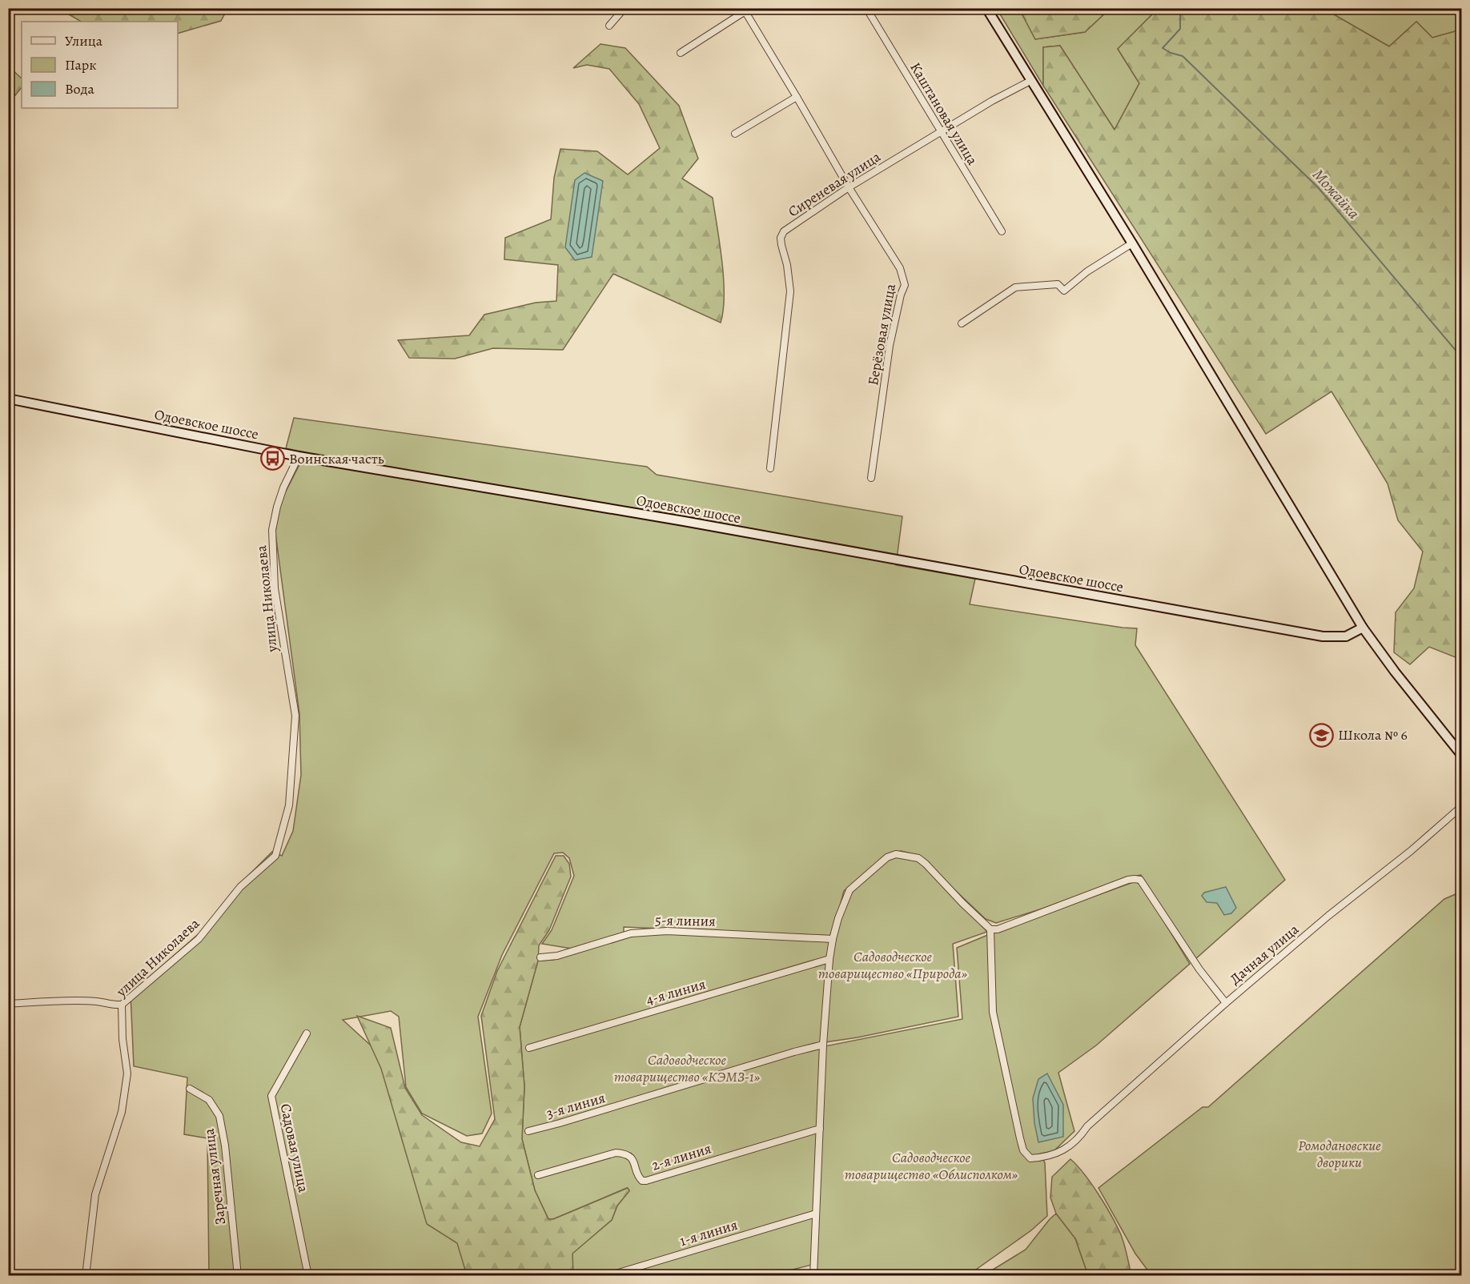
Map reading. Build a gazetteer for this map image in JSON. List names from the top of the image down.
{
  "streets": {
    "main road": ["Одоевское шоссе"],
    "street": [
      "Каштановая улица",
      "Сиреневая улица",
      "Берёзовая улица",
      "улица Николаева",
      "5-я линия",
      "Дачная улица",
      "4-я линия",
      "3-я линия",
      "Садовая улица",
      "2-я линия",
      "Заречная улица",
      "1-я линия"
    ]
  },
  "crossings": [
    ["Каштановая улица", "Сиреневая улица"],
    ["Сиреневая улица", "Берёзовая улица"],
    ["Одоевское шоссе", "улица Николаева"]
  ],
  "water": ["Можайка"],
  "parks": [
    "Садоводческое товарищество «Природа»",
    "Садоводческое товарищество «КЭМЗ-1»",
    "Ромодановские дворики",
    "Садоводческое товарищество «Облисполком»"
  ],
  "places": {
    "bus stop": ["Воинская часть"],
    "school or university": ["Школа № 6"]
  },
  "legend": ["Улица", "Парк", "Вода"]
}
